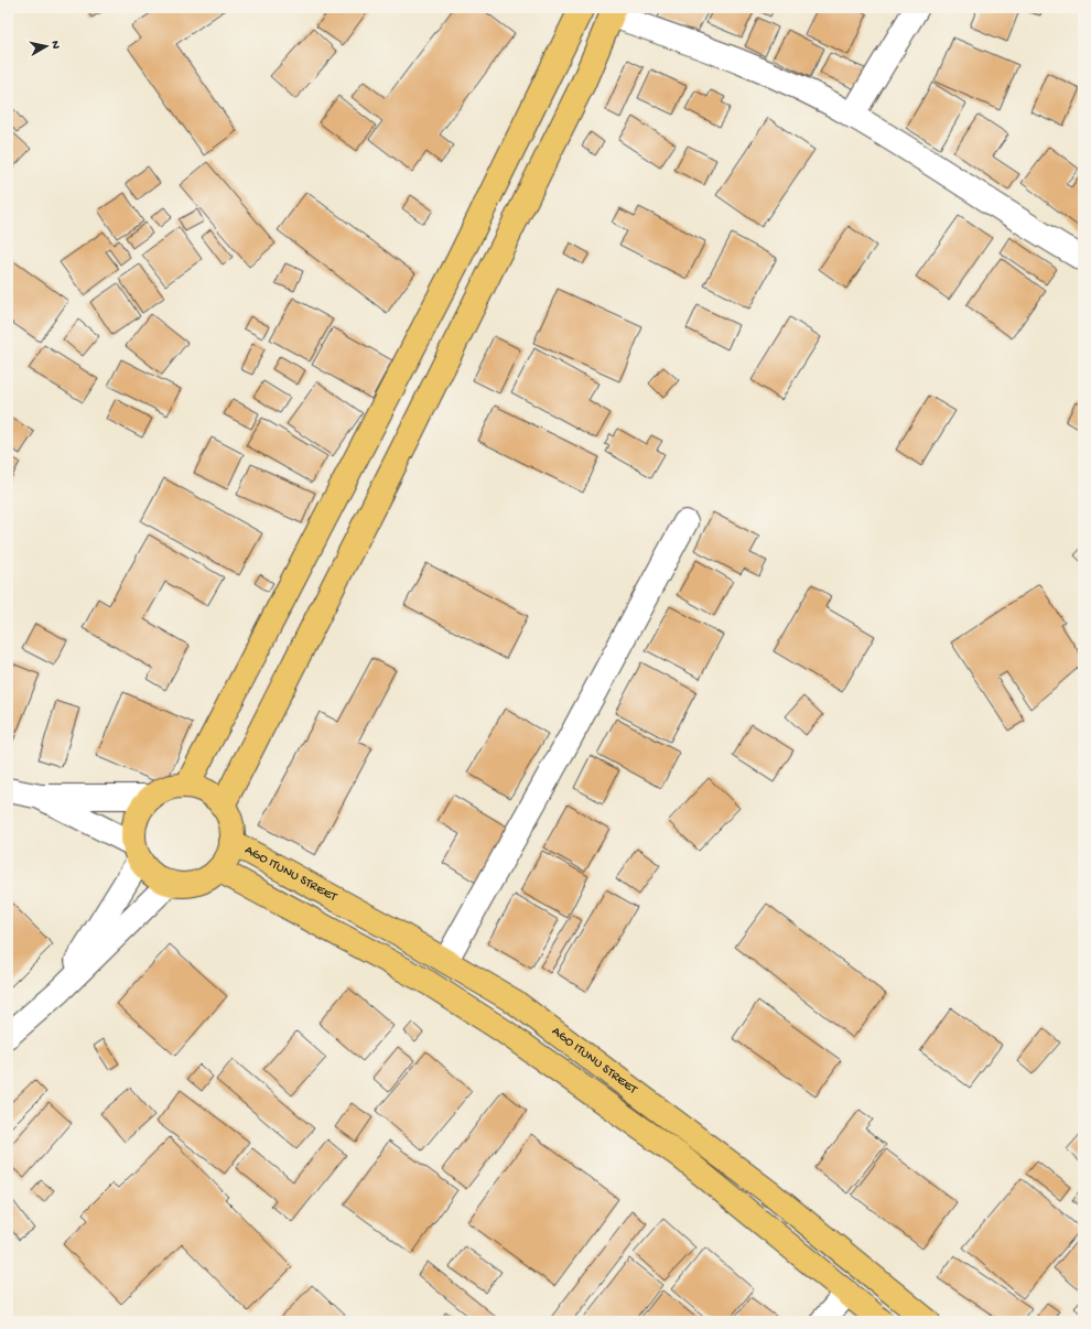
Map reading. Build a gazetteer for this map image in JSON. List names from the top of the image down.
{
  "streets": {
    "main road": ["AGO ITUNU STREET"]
  },
  "north": "right"
}
